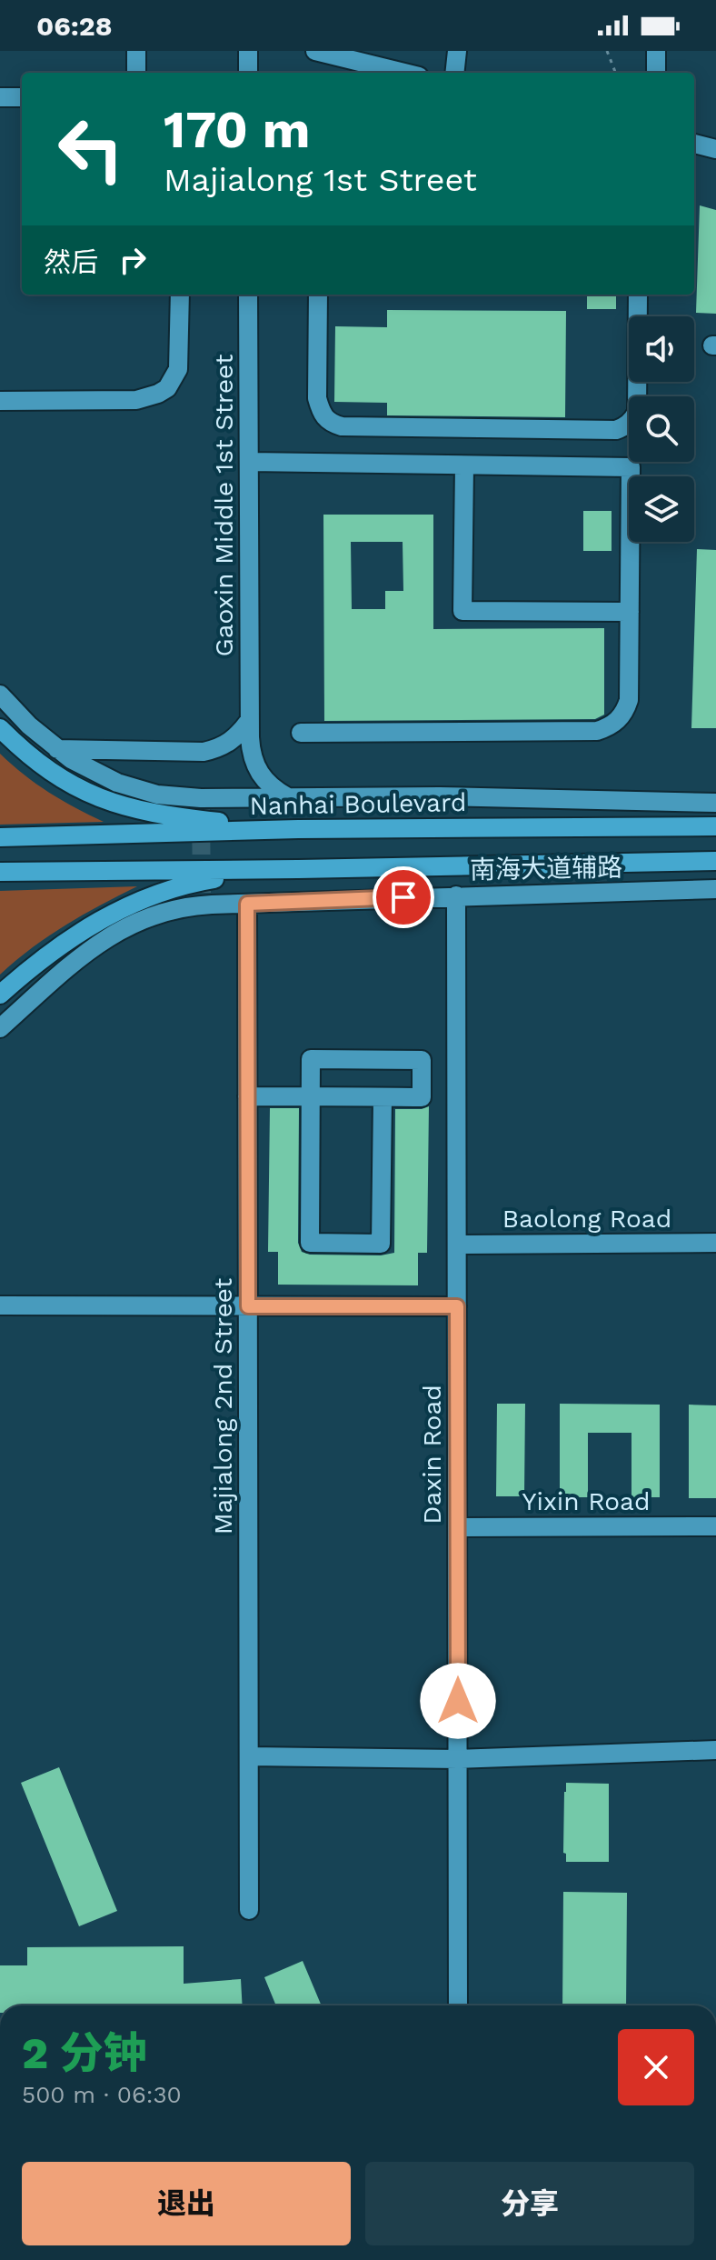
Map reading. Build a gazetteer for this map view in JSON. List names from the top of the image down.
{
  "streets": {
    "main road": ["Nanhai Boulevard"],
    "street": [
      "Gaoxin Middle 1st Street",
      "南海大道辅路",
      "Baolong Road",
      "Majialong 2nd Street",
      "Daxin Road",
      "Yixin Road"
    ]
  },
  "crossings": [
    ["南海大道辅路", "Majialong 2nd Street"],
    ["南海大道辅路", "Daxin Road"],
    ["Baolong Road", "Daxin Road"],
    ["Daxin Road", "Yixin Road"]
  ],
  "page": {
    "status": "06:28",
    "turn": ["170 m", "Majialong 1st Street"],
    "then": "然后",
    "heading": ["2 分钟", "500 m · 06:30"],
    "buttons": ["退出", "分享"]
  }
}
